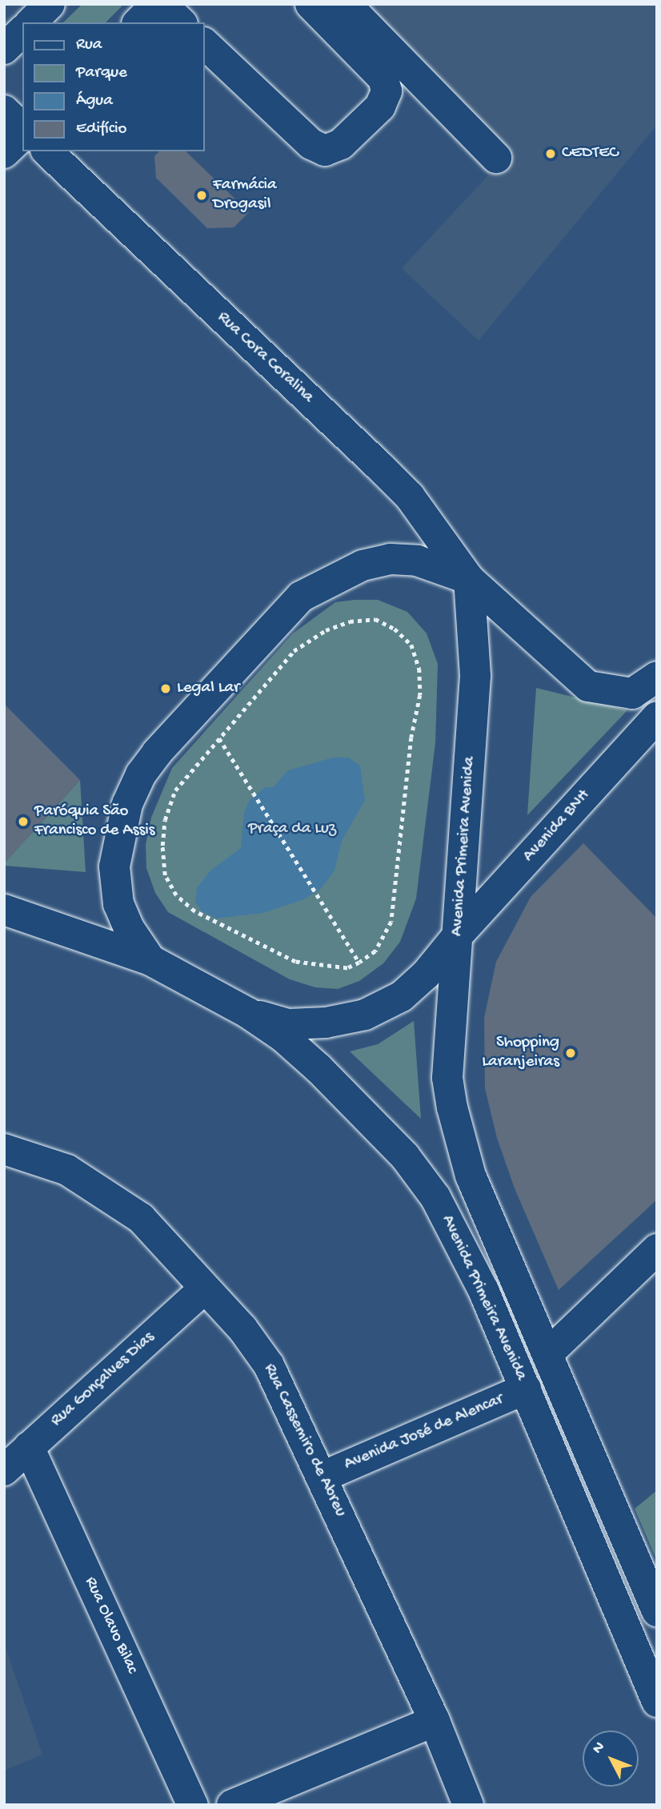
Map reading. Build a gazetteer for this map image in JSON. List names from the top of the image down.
{
  "streets": {
    "main road": [
      "Rua Cora Coralina",
      "Avenida BNH",
      "Avenida Primeira Avenida",
      "Rua Gonçalves Dias",
      "Avenida José de Alencar",
      "Rua Cassemiro de Abreu",
      "Rua Olavo Bilac"
    ]
  },
  "crossings": [
    ["Rua Cora Coralina", "Avenida Primeira Avenida"],
    ["Avenida BNH", "Avenida Primeira Avenida"],
    ["Avenida Primeira Avenida", "Avenida José de Alencar"],
    ["Rua Gonçalves Dias", "Rua Cassemiro de Abreu"],
    ["Rua Gonçalves Dias", "Rua Olavo Bilac"],
    ["Avenida José de Alencar", "Rua Cassemiro de Abreu"]
  ],
  "parks": ["Praça da Luz"],
  "places": [
    "CEDTEC",
    "Farmácia Drogasil",
    "Legal Lar",
    "Paróquia São Francisco de Assis",
    "Shopping Laranjeiras"
  ],
  "legend": [
    "Rua",
    "Parque",
    "Água",
    "Edifício"
  ],
  "north": "top left"
}
